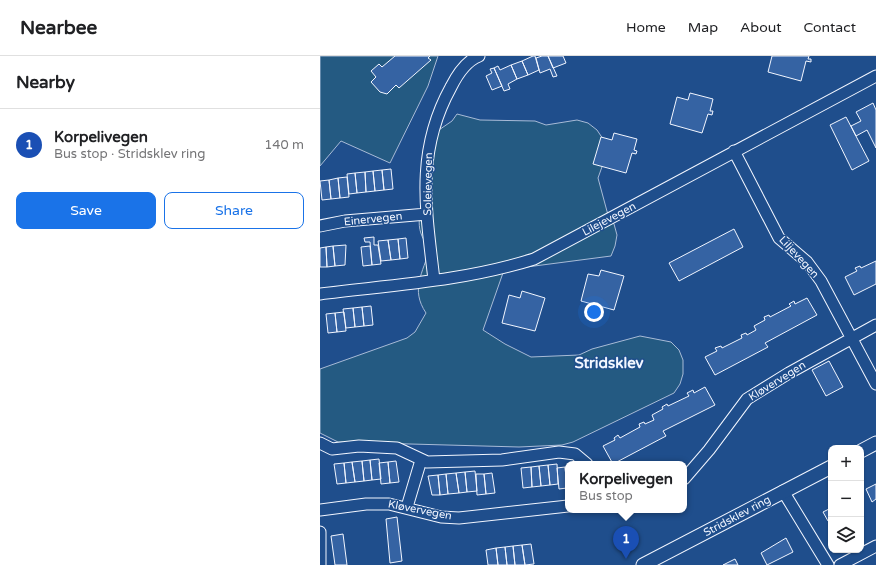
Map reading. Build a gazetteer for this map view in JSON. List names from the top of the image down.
{
  "streets": {
    "street": [
      "Soleievegen",
      "Einervegen",
      "Lilejevegen",
      "Liljevegen",
      "Kløvervegen",
      "Stridsklev ring"
    ]
  },
  "crossings": [
    ["Soleievegen", "Einervegen"],
    ["Soleievegen", "Lilejevegen"],
    ["Lilejevegen", "Liljevegen"],
    ["Liljevegen", "Kløvervegen"]
  ],
  "districts": ["Stridsklev"],
  "page": {
    "header": "Nearbee",
    "nav": [
      "Home",
      "Map",
      "About",
      "Contact"
    ],
    "heading": "Nearby",
    "list": [
      {
        "mark": "1",
        "name": "Korpelivegen",
        "note": "Bus stop · Stridsklev ring",
        "value": "140 m"
      }
    ],
    "buttons": ["Save", "Share"],
    "map_buttons": ["+", "−"],
    "popup": ["Korpelivegen", "Bus stop"],
    "pins": "1"
  }
}
